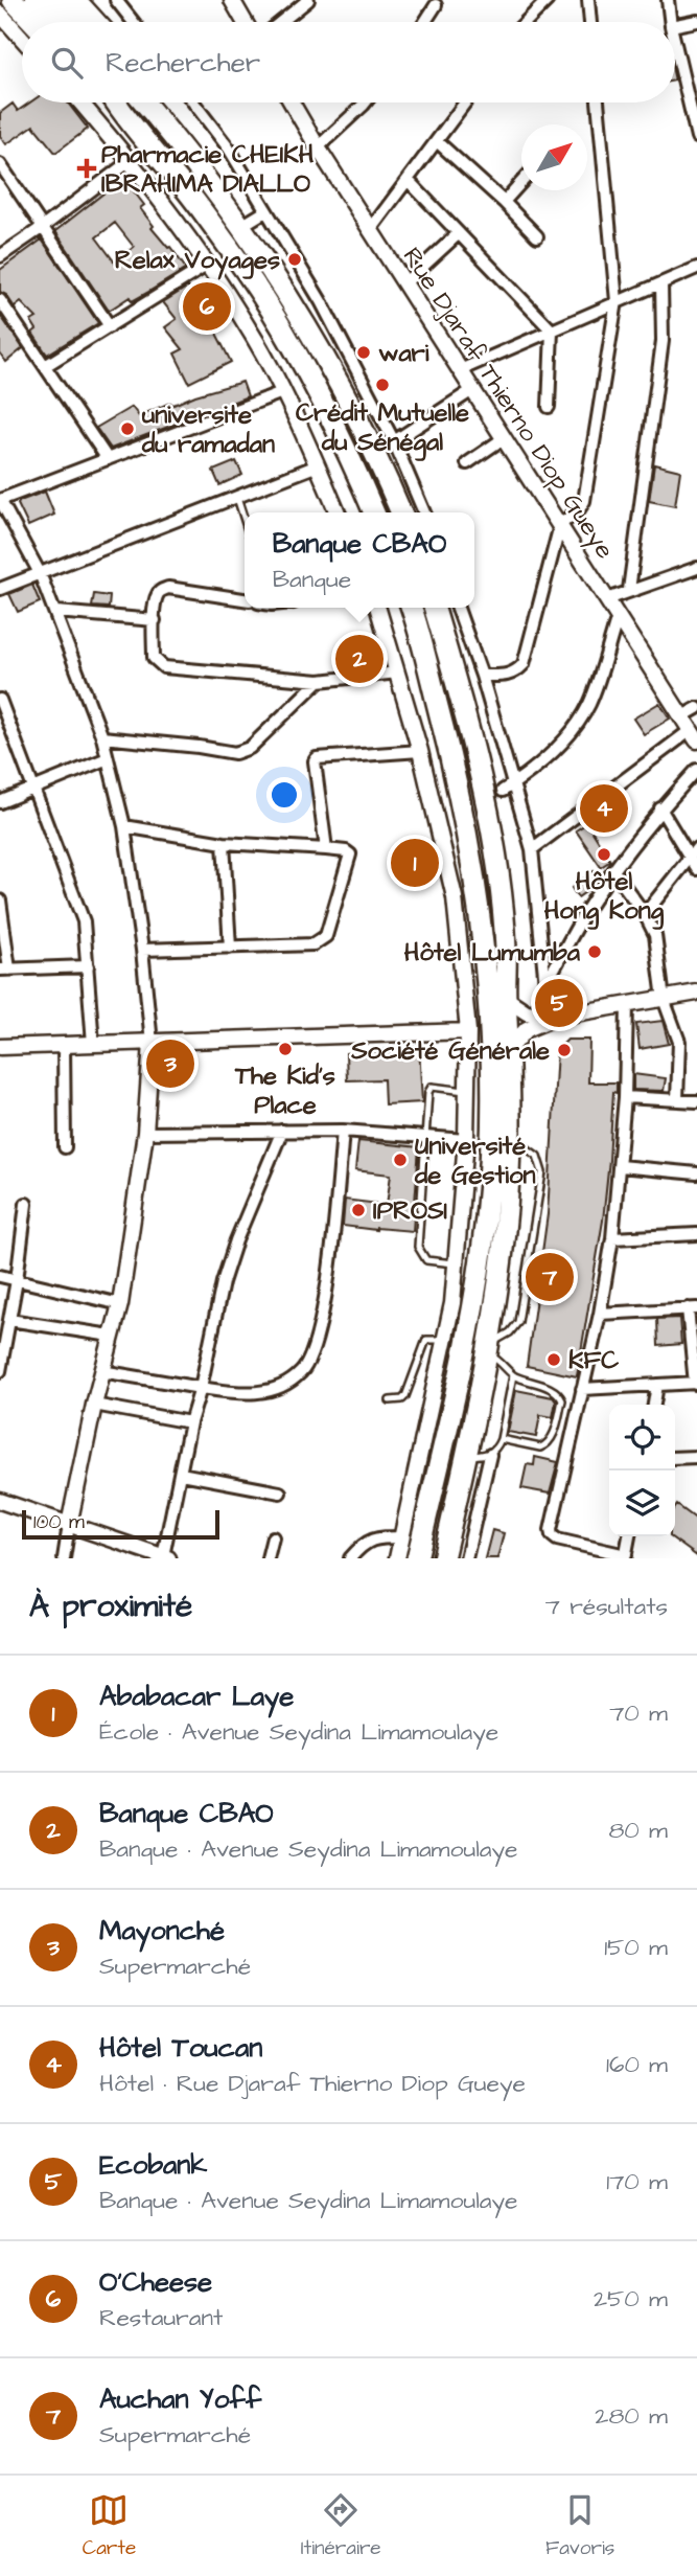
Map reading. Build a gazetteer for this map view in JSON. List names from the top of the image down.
{
  "streets": {
    "street": ["Rue Djaraf Thierno Diop Gueye"]
  },
  "places": {
    "health": ["Pharmacie CHEIKH IBRAHIMA DIALLO"],
    "other": [
      "Relax Voyages",
      "wari",
      "Crédit Mutuelle du Sénégal",
      "universite du ramadan",
      "Hôtel Hong Kong",
      "Hôtel Lumumba",
      "The Kid's Place",
      "Société Générale",
      "Université de Gestion",
      "IPROSI",
      "KFC"
    ]
  },
  "scale_bar": "100 m",
  "north": "top right",
  "page": {
    "search": "Rechercher",
    "pins": [
      "6",
      "2",
      "4",
      "1",
      "5",
      "3",
      "7"
    ],
    "popup": ["Banque CBAO", "Banque"],
    "scale": "100 m",
    "heading": ["À proximité", "7 résultats"],
    "list": [
      {
        "mark": "1",
        "name": "Ababacar Laye",
        "note": "École · Avenue Seydina Limamoulaye",
        "value": "70 m"
      },
      {
        "mark": "2",
        "name": "Banque CBAO",
        "note": "Banque · Avenue Seydina Limamoulaye",
        "value": "80 m"
      },
      {
        "mark": "3",
        "name": "Mayonché",
        "note": "Supermarché",
        "value": "150 m"
      },
      {
        "mark": "4",
        "name": "Hôtel Toucan",
        "note": "Hôtel · Rue Djaraf Thierno Diop Gueye",
        "value": "160 m"
      },
      {
        "mark": "5",
        "name": "Ecobank",
        "note": "Banque · Avenue Seydina Limamoulaye",
        "value": "170 m"
      },
      {
        "mark": "6",
        "name": "O'Cheese",
        "note": "Restaurant",
        "value": "250 m"
      },
      {
        "mark": "7",
        "name": "Auchan Yoff",
        "note": "Supermarché",
        "value": "280 m"
      }
    ],
    "nav": ["Carte", "Itinéraire", "Favoris"]
  }
}
